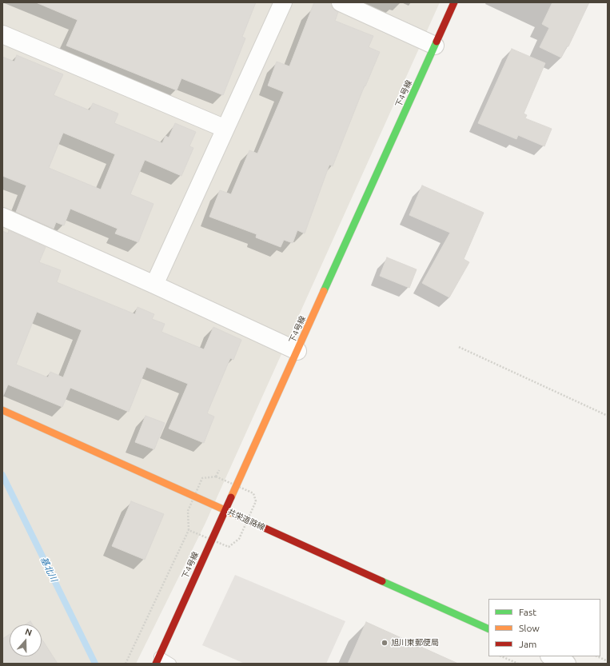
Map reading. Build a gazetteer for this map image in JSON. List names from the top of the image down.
{
  "streets": {
    "street": ["下4号線", "共栄道路線"]
  },
  "crossings": [
    ["下4号線", "共栄道路線"]
  ],
  "water": ["基北川"],
  "places": ["旭川東郵便局"],
  "legend": ["Fast", "Slow", "Jam"],
  "north": "top"
}
